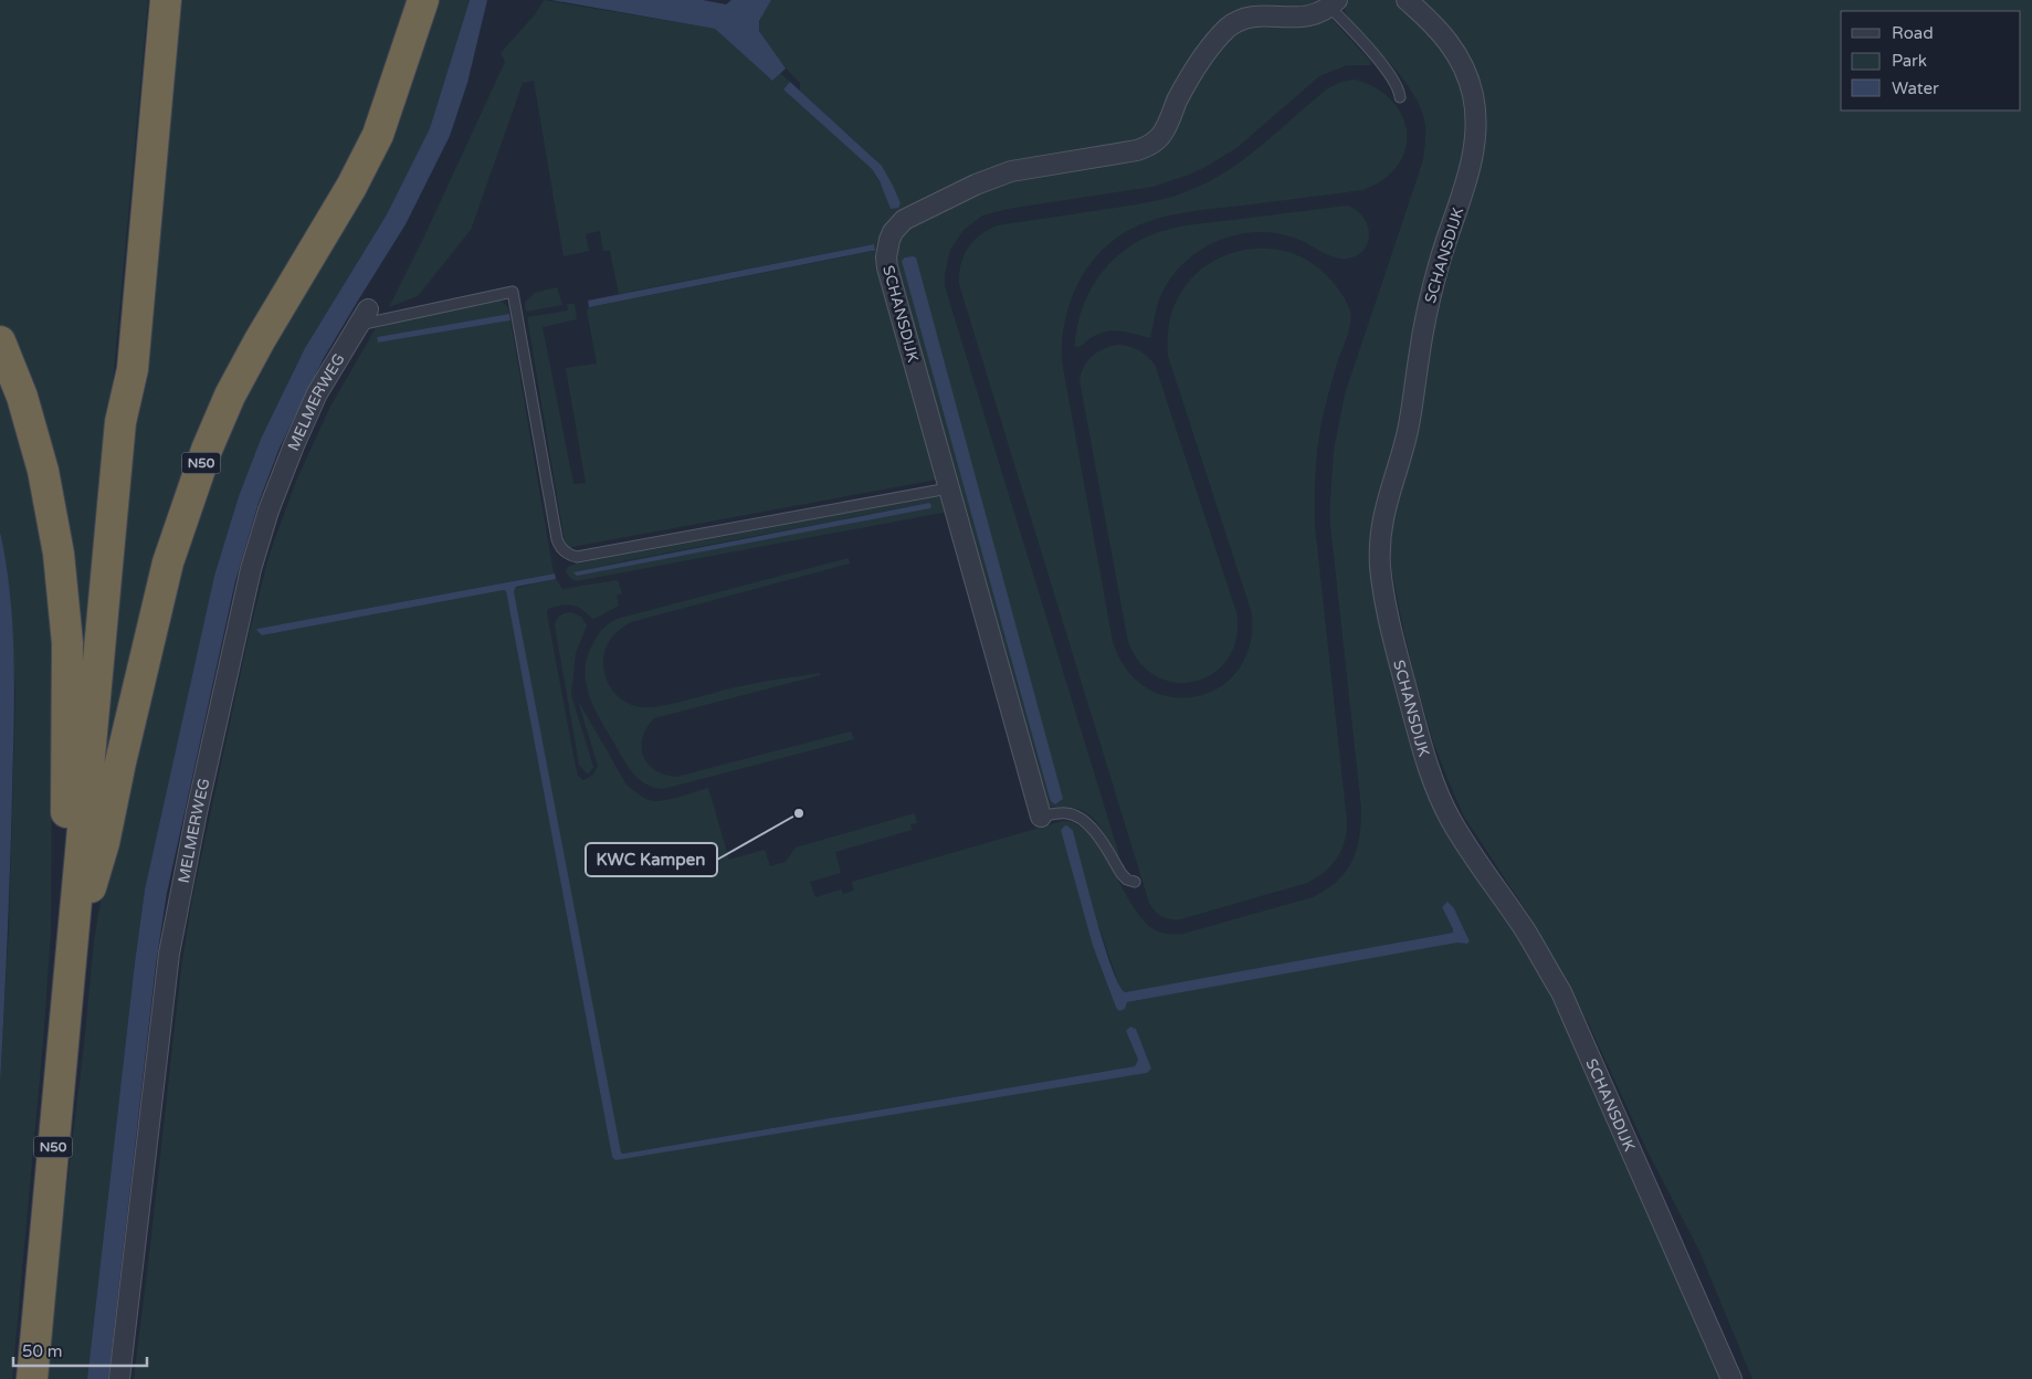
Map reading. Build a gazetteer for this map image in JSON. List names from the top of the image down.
{
  "streets": {
    "highway": ["N50"],
    "street": ["SCHANSDIJK", "MELMERWEG"]
  },
  "places": ["KWC Kampen"],
  "legend": ["Road", "Park", "Water"],
  "scale_bar": "50 m"
}
